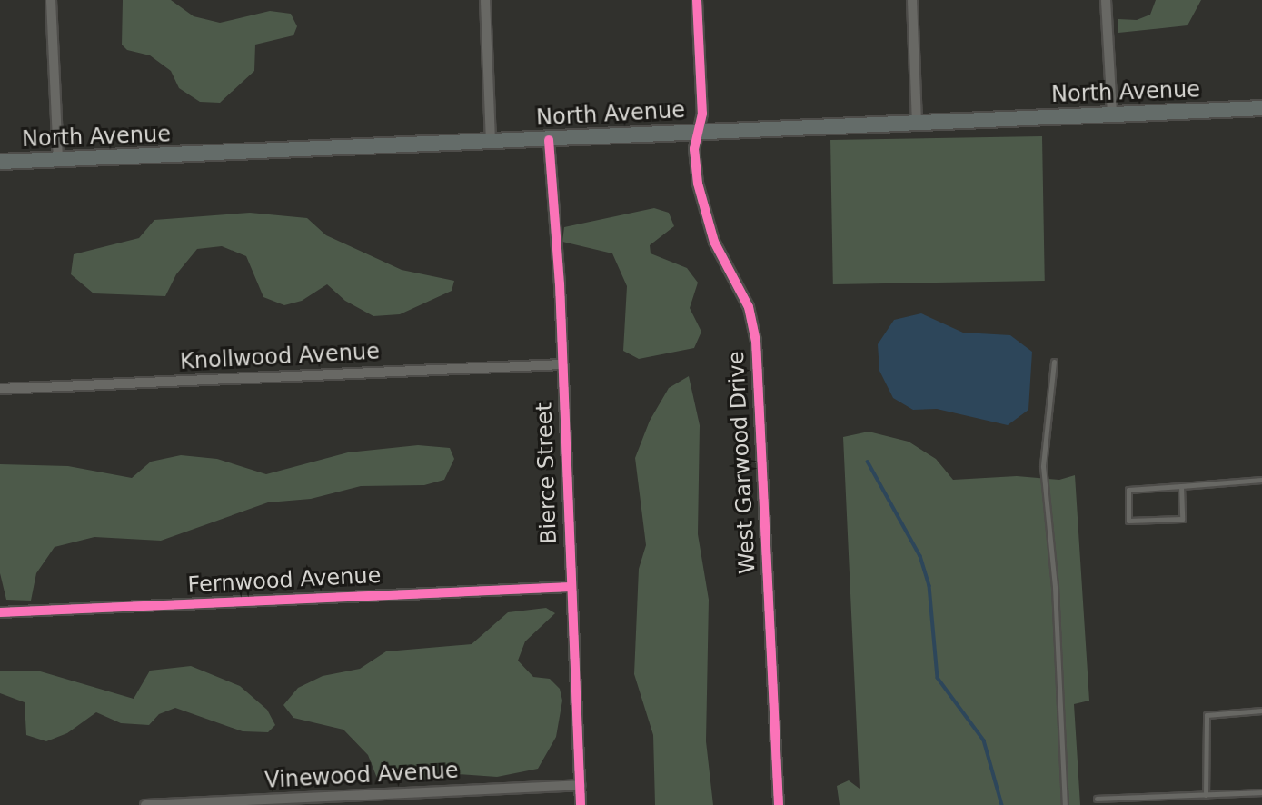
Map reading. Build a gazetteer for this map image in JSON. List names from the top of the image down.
{
  "streets": {
    "main road": ["North Avenue"],
    "street": [
      "Knollwood Avenue",
      "West Garwood Drive",
      "Bierce Street",
      "Fernwood Avenue",
      "Vinewood Avenue"
    ]
  },
  "crossings": [
    ["North Avenue", "West Garwood Drive"],
    ["North Avenue", "Bierce Street"],
    ["Knollwood Avenue", "Bierce Street"],
    ["Bierce Street", "Fernwood Avenue"],
    ["Bierce Street", "Vinewood Avenue"]
  ]
}
